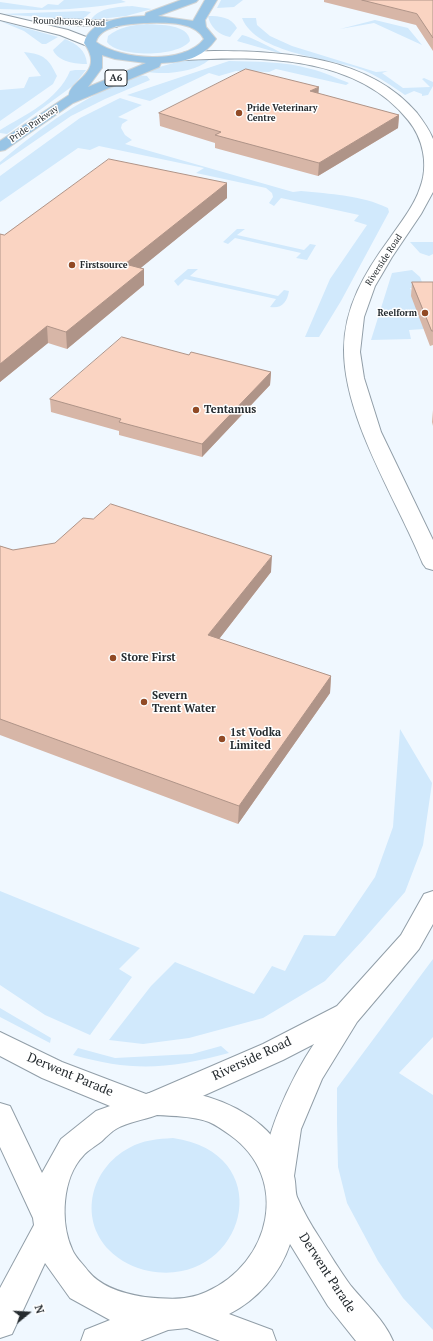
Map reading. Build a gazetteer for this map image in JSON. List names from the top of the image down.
{
  "streets": {
    "main road": ["A6", "Pride Parkway"],
    "street": ["Roundhouse Road", "Riverside Road", "Derwent Parade"]
  },
  "crossings": [
    ["Roundhouse Road", "A6"],
    ["Roundhouse Road", "Pride Parkway"],
    ["A6", "Pride Parkway"],
    ["A6", "Riverside Road"],
    ["Riverside Road", "Derwent Parade"]
  ],
  "places": [
    "Pride Veterinary Centre",
    "Firstsource",
    "Reelform",
    "Tentamus",
    "Store First",
    "Severn Trent Water",
    "1st Vodka Limited"
  ],
  "north": "right"
}
